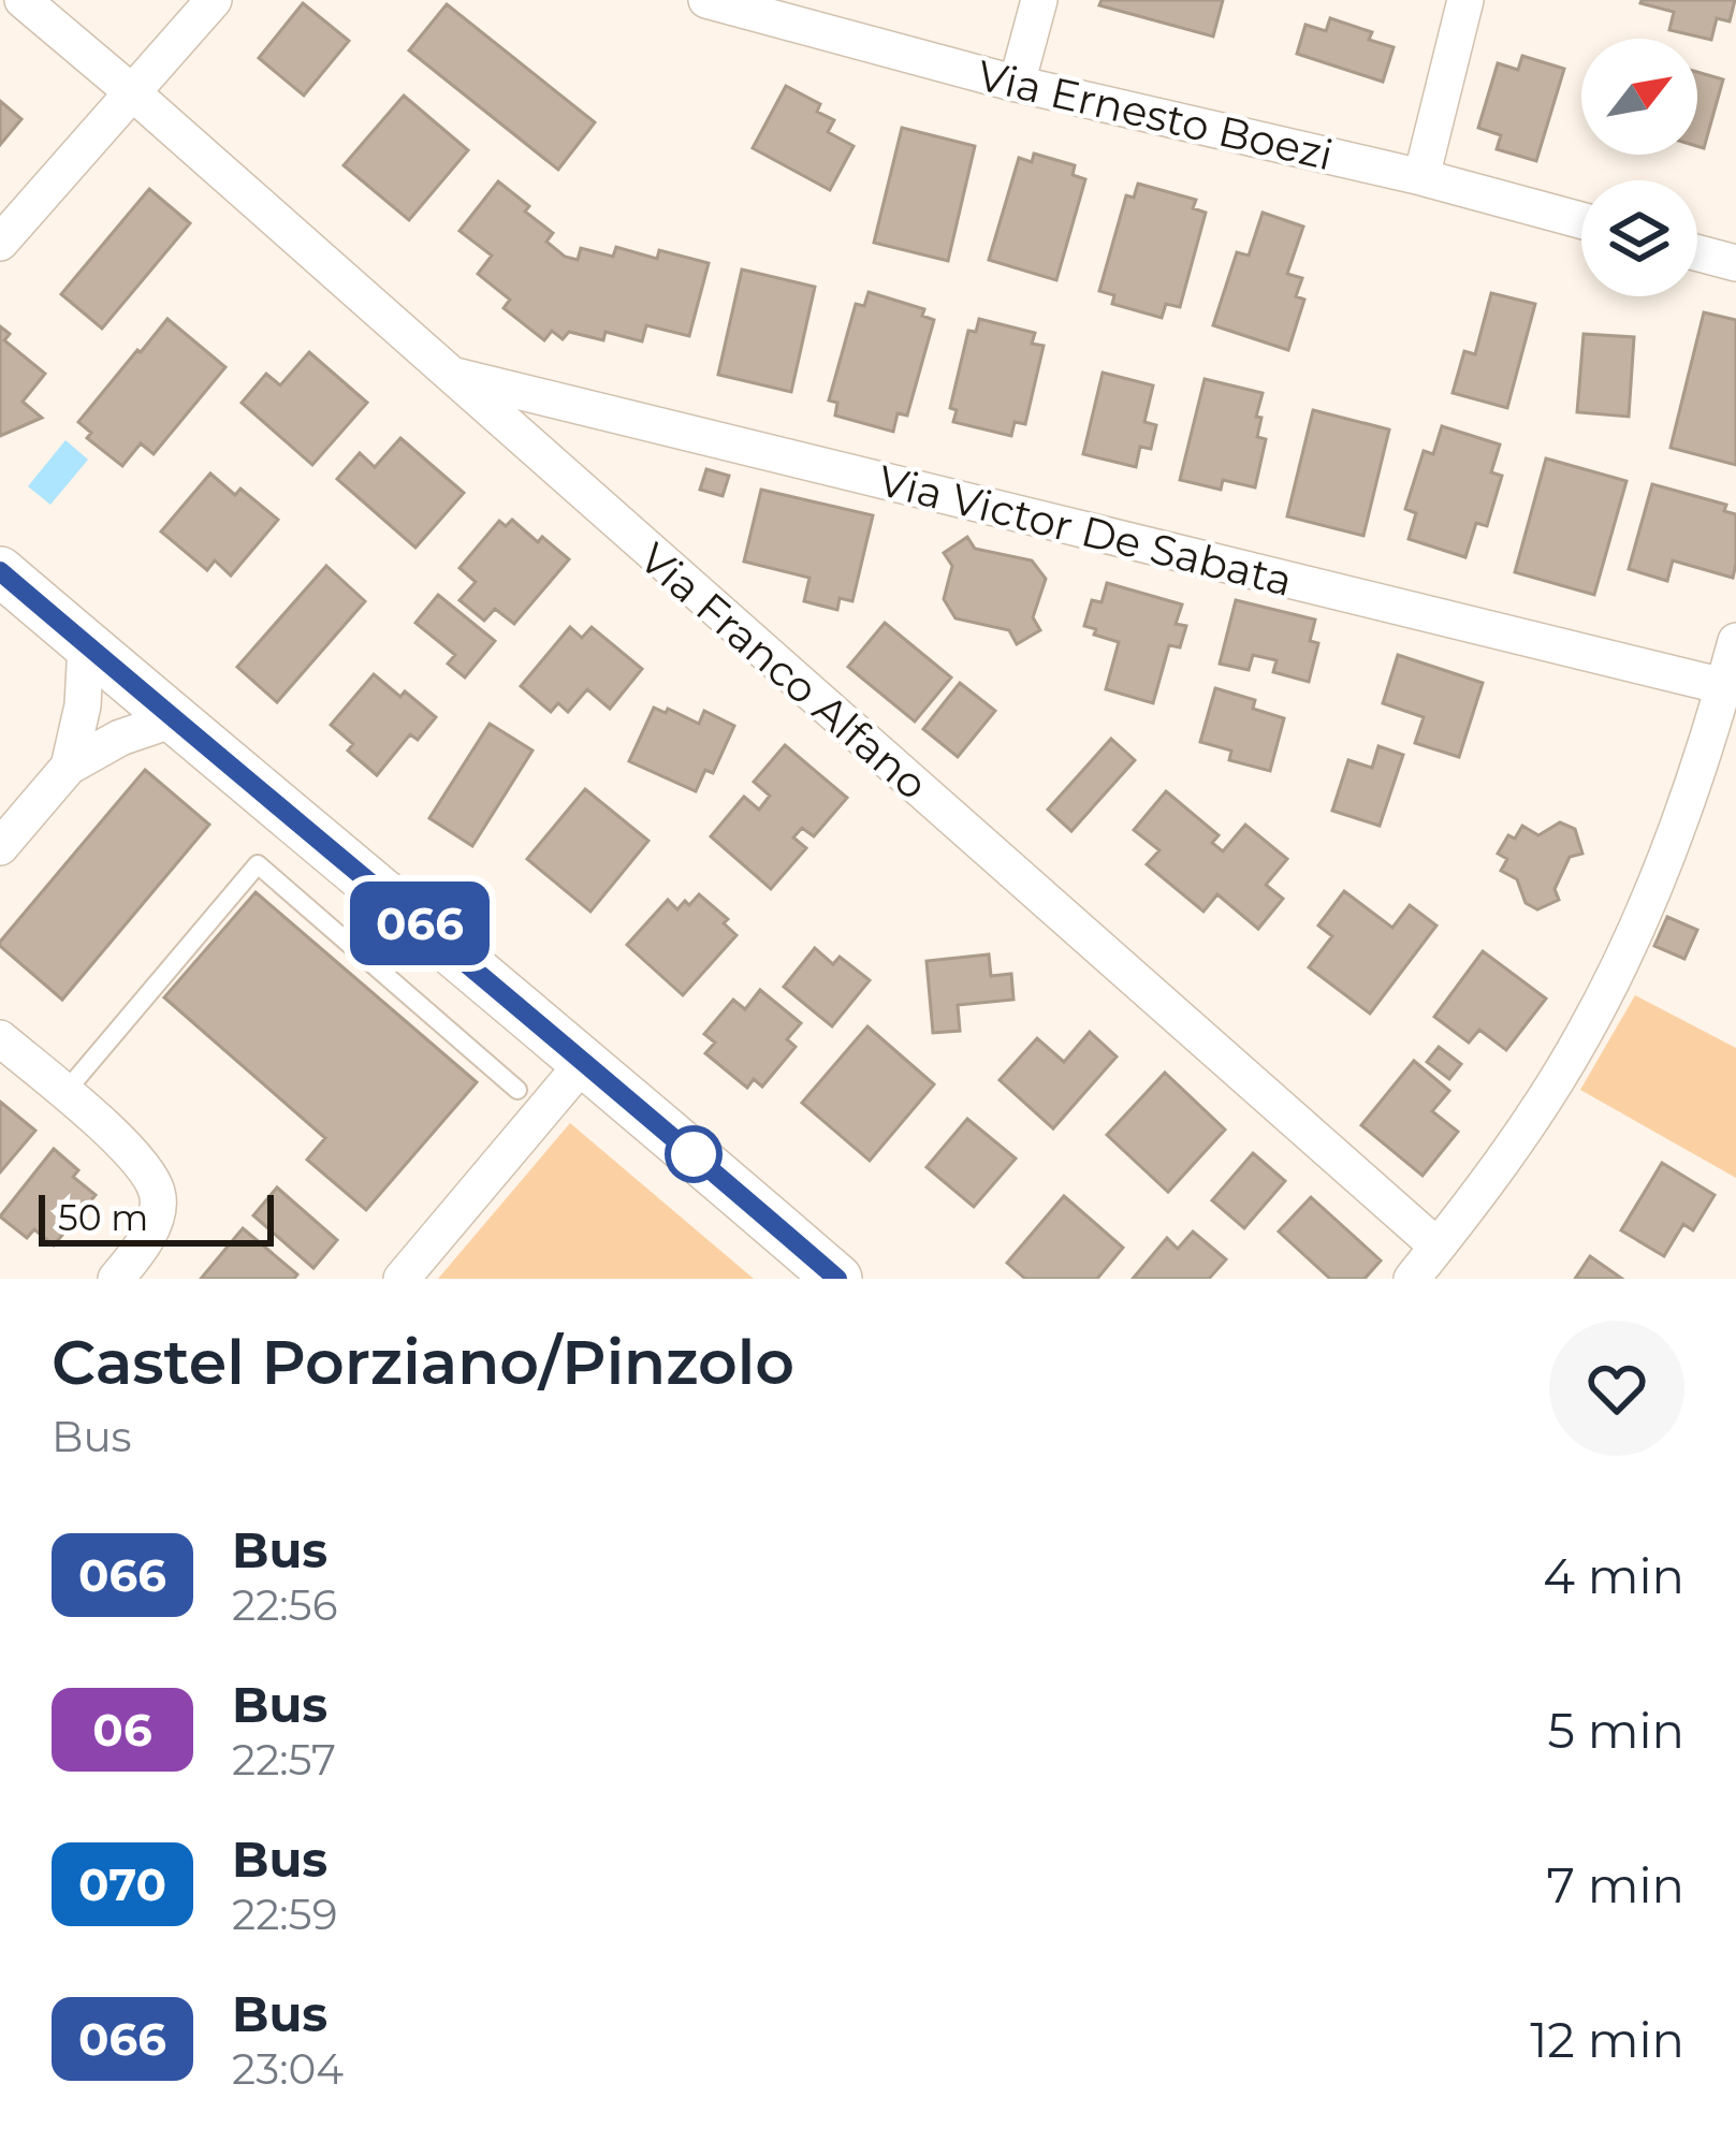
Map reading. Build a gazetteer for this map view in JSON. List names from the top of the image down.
{
  "streets": {
    "street": ["Via Ernesto Boezi", "Via Victor De Sabata", "Via Franco Alfano"]
  },
  "crossings": [
    ["Via Victor De Sabata", "Via Franco Alfano"]
  ],
  "lines": ["bus line 066"],
  "scale_bar": "50 m",
  "north": "top right",
  "page": {
    "on_map": "066",
    "scale": "50 m",
    "heading": ["Castel Porziano/Pinzolo", "Bus"],
    "list": [
      {
        "mark": "066",
        "name": "Bus",
        "note": "22:56",
        "value": "4 min"
      },
      {
        "mark": "06",
        "name": "Bus",
        "note": "22:57",
        "value": "5 min"
      },
      {
        "mark": "070",
        "name": "Bus",
        "note": "22:59",
        "value": "7 min"
      },
      {
        "mark": "066",
        "name": "Bus",
        "note": "23:04",
        "value": "12 min"
      }
    ]
  }
}
